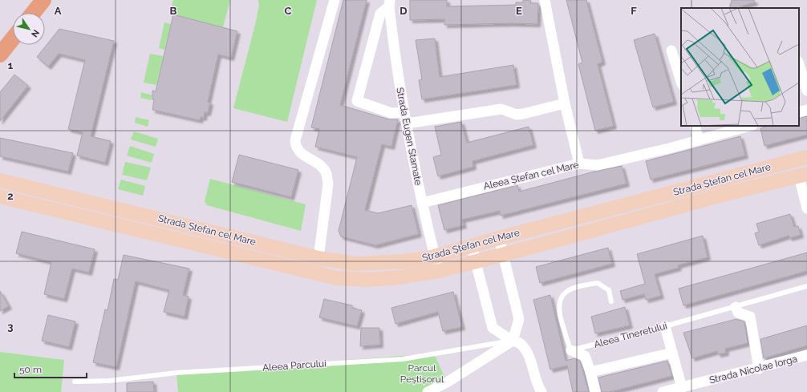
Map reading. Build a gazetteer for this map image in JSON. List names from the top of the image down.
{
  "streets": {
    "main road": ["Strada Ștefan cel Mare"],
    "street": ["Strada Eugen Stamate", "Aleea Ștefan cel Mare", "Strada Nicolae Iorga"],
    "lane": ["Aleea Tineretului", "Aleea Parcului"]
  },
  "crossings": [
    ["Strada Eugen Stamate", "Aleea Ștefan cel Mare"],
    ["Strada Eugen Stamate", "Strada Ștefan cel Mare"]
  ],
  "parks": ["Parcul Peștișorul"],
  "scale_bar": "50 m",
  "north": "bottom right",
  "grid": {
    "columns": [
      "A",
      "B",
      "C",
      "D",
      "E",
      "F"
    ],
    "rows": ["1", "2", "3"]
  }
}
